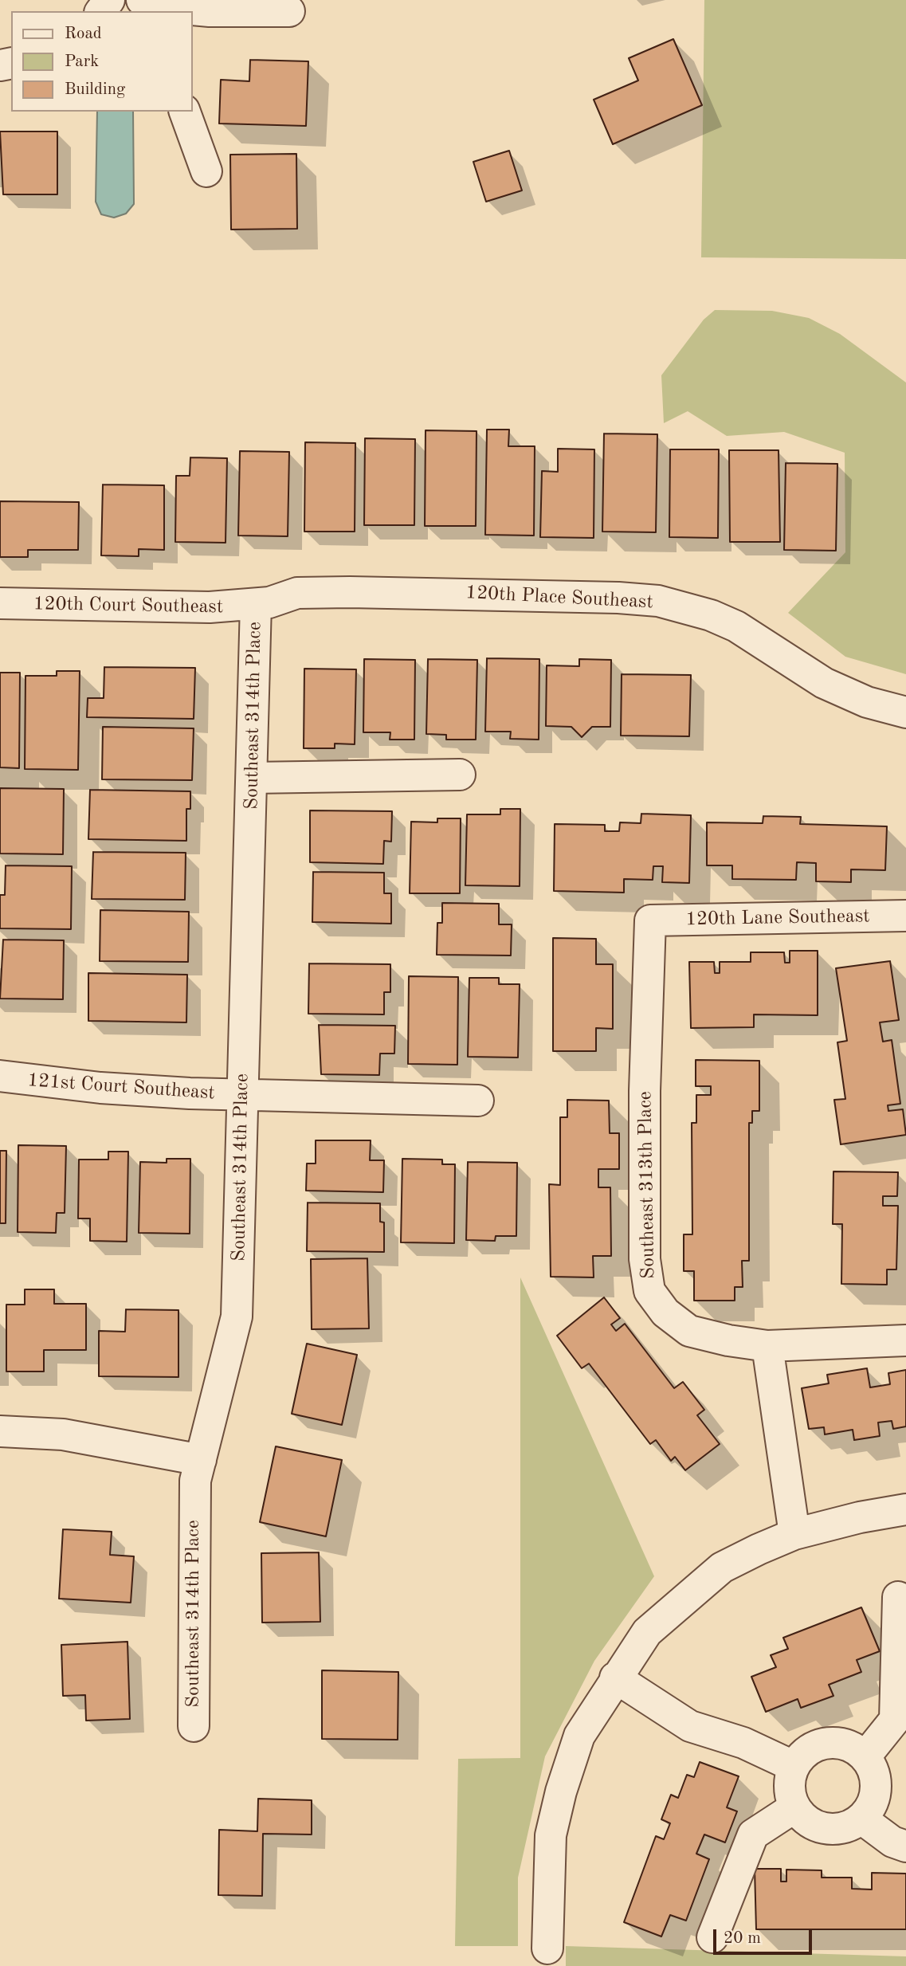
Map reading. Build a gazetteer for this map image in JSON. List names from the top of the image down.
{
  "streets": {
    "street": [
      "120th Place Southeast",
      "120th Court Southeast",
      "Southeast 314th Place",
      "120th Lane Southeast",
      "121st Court Southeast",
      "Southeast 313th Place"
    ]
  },
  "crossings": [
    ["120th Place Southeast", "120th Court Southeast"],
    ["120th Place Southeast", "Southeast 314th Place"],
    ["120th Court Southeast", "Southeast 314th Place"],
    ["Southeast 314th Place", "121st Court Southeast"],
    ["120th Lane Southeast", "Southeast 313th Place"]
  ],
  "legend": ["Road", "Park", "Building"],
  "scale_bar": "20 m"
}
